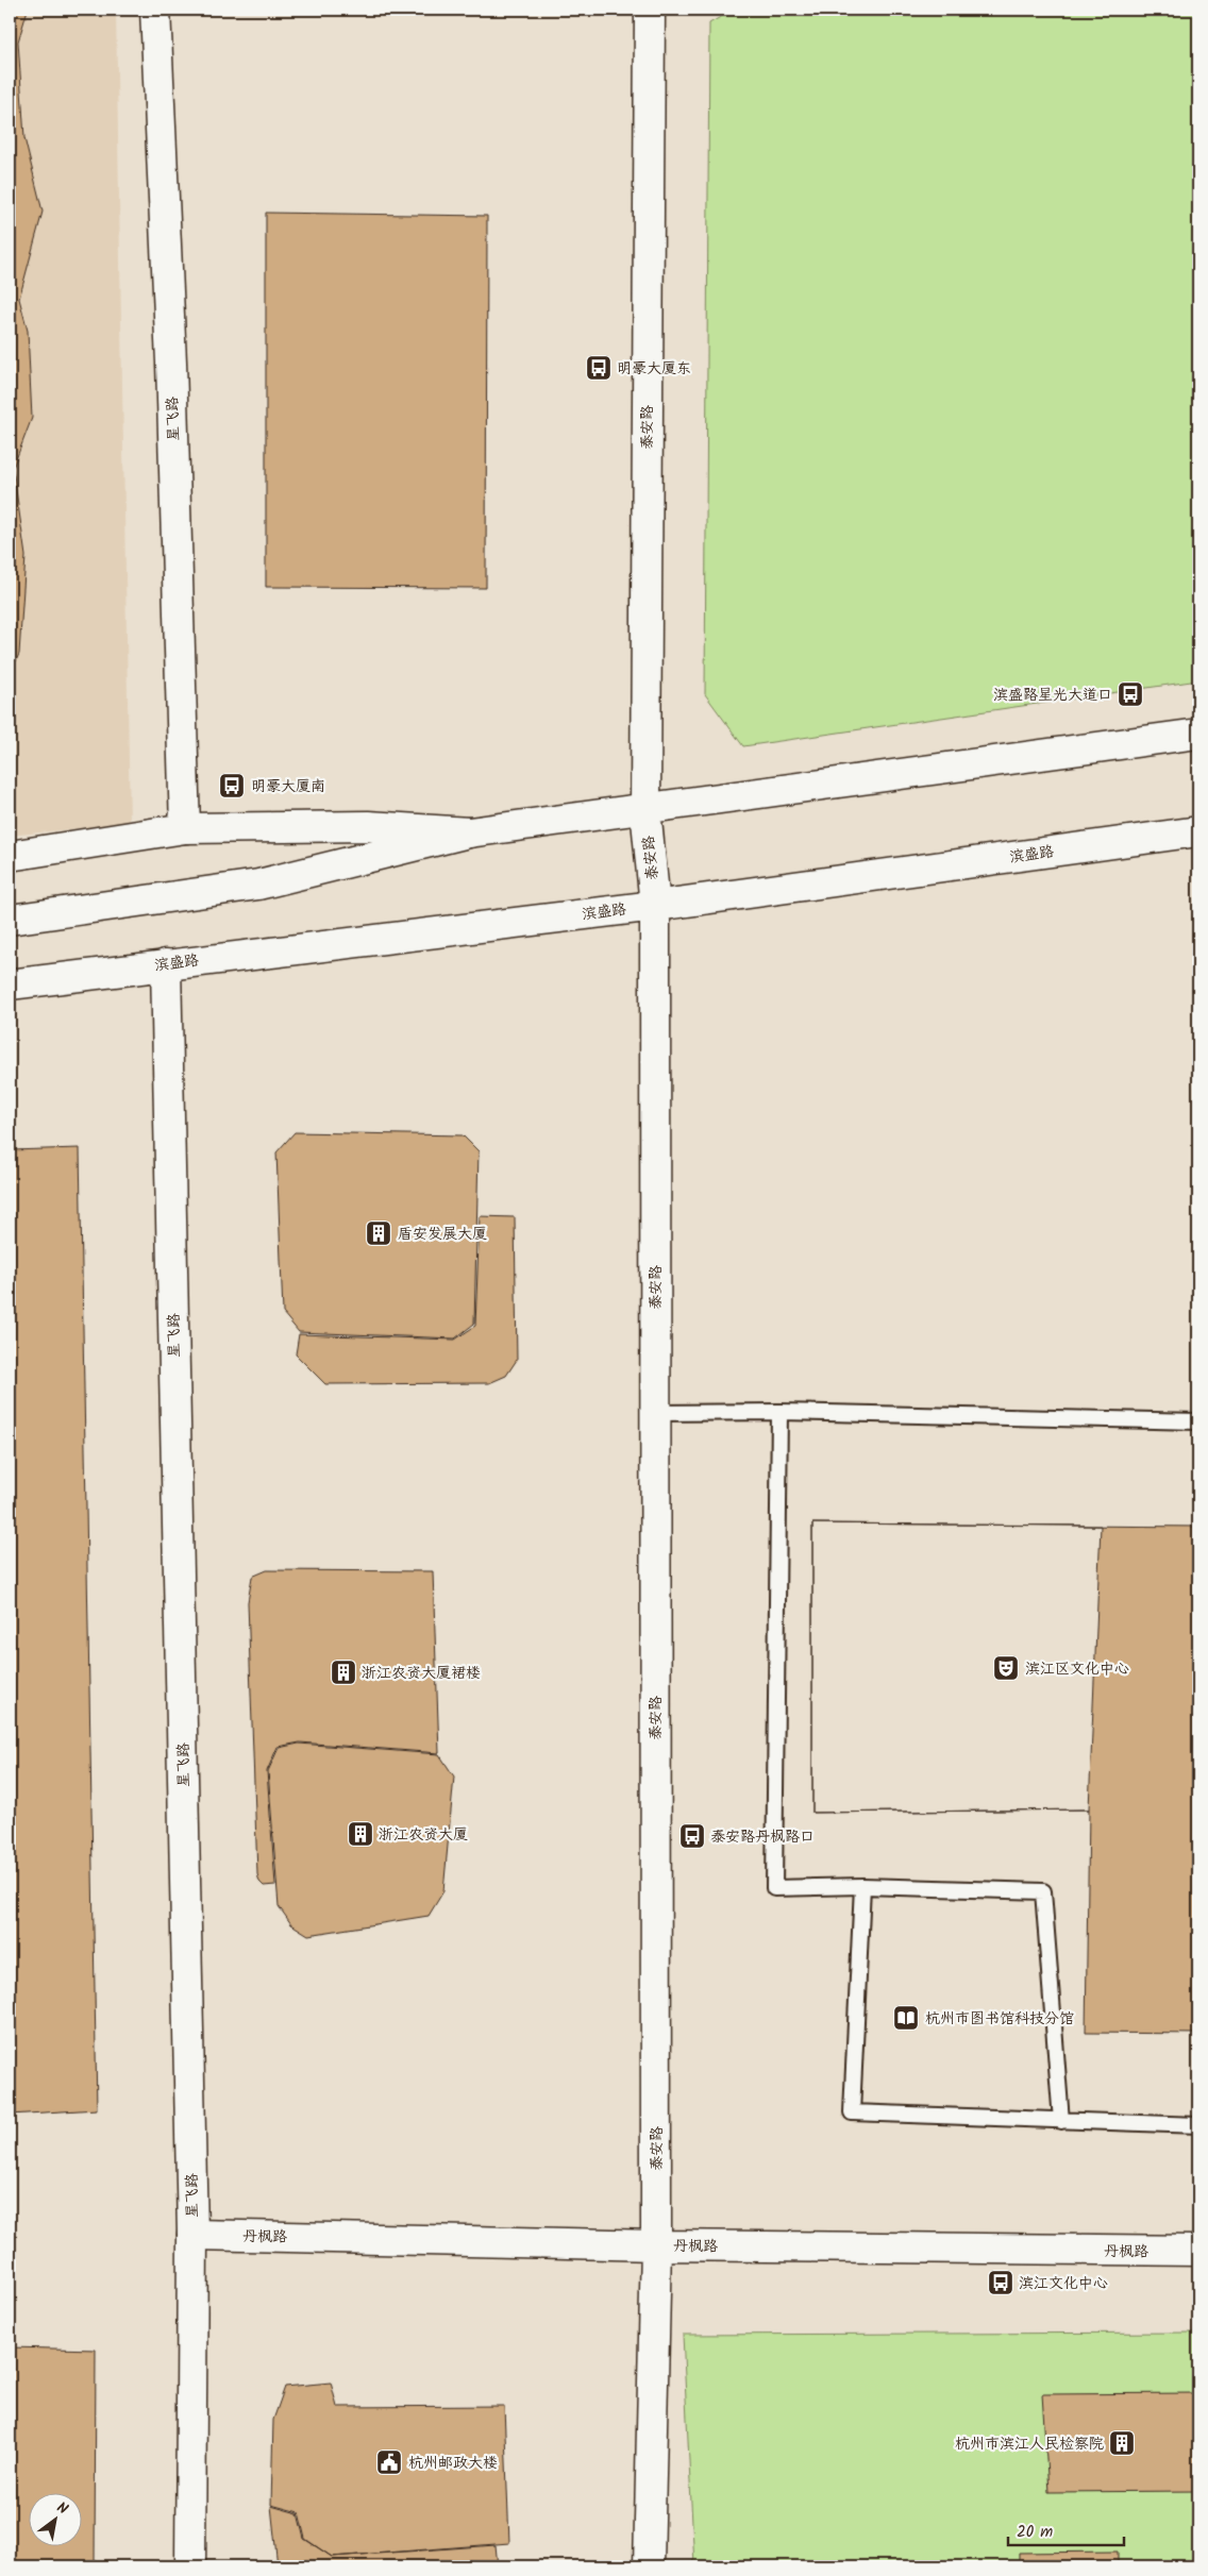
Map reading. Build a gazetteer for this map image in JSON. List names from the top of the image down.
{
  "streets": {
    "main road": [
      "星飞路",
      "泰安路",
      "滨盛路",
      "丹枫路"
    ]
  },
  "crossings": [
    ["星飞路", "滨盛路"],
    ["星飞路", "丹枫路"],
    ["泰安路", "滨盛路"],
    ["泰安路", "丹枫路"]
  ],
  "places": {
    "bus stop": [
      "明豪大厦东",
      "滨盛路星光大道口",
      "明豪大厦南",
      "泰安路丹枫路口",
      "滨江文化中心"
    ],
    "building": [
      "盾安发展大厦",
      "浙江农资大厦裙楼",
      "浙江农资大厦",
      "杭州市滨江人民检察院"
    ],
    "theatre": ["滨江区文化中心"],
    "library": ["杭州市图书馆科技分馆"],
    "public building": ["杭州邮政大楼"]
  },
  "scale_bar": "20 m",
  "north": "top right"
}
